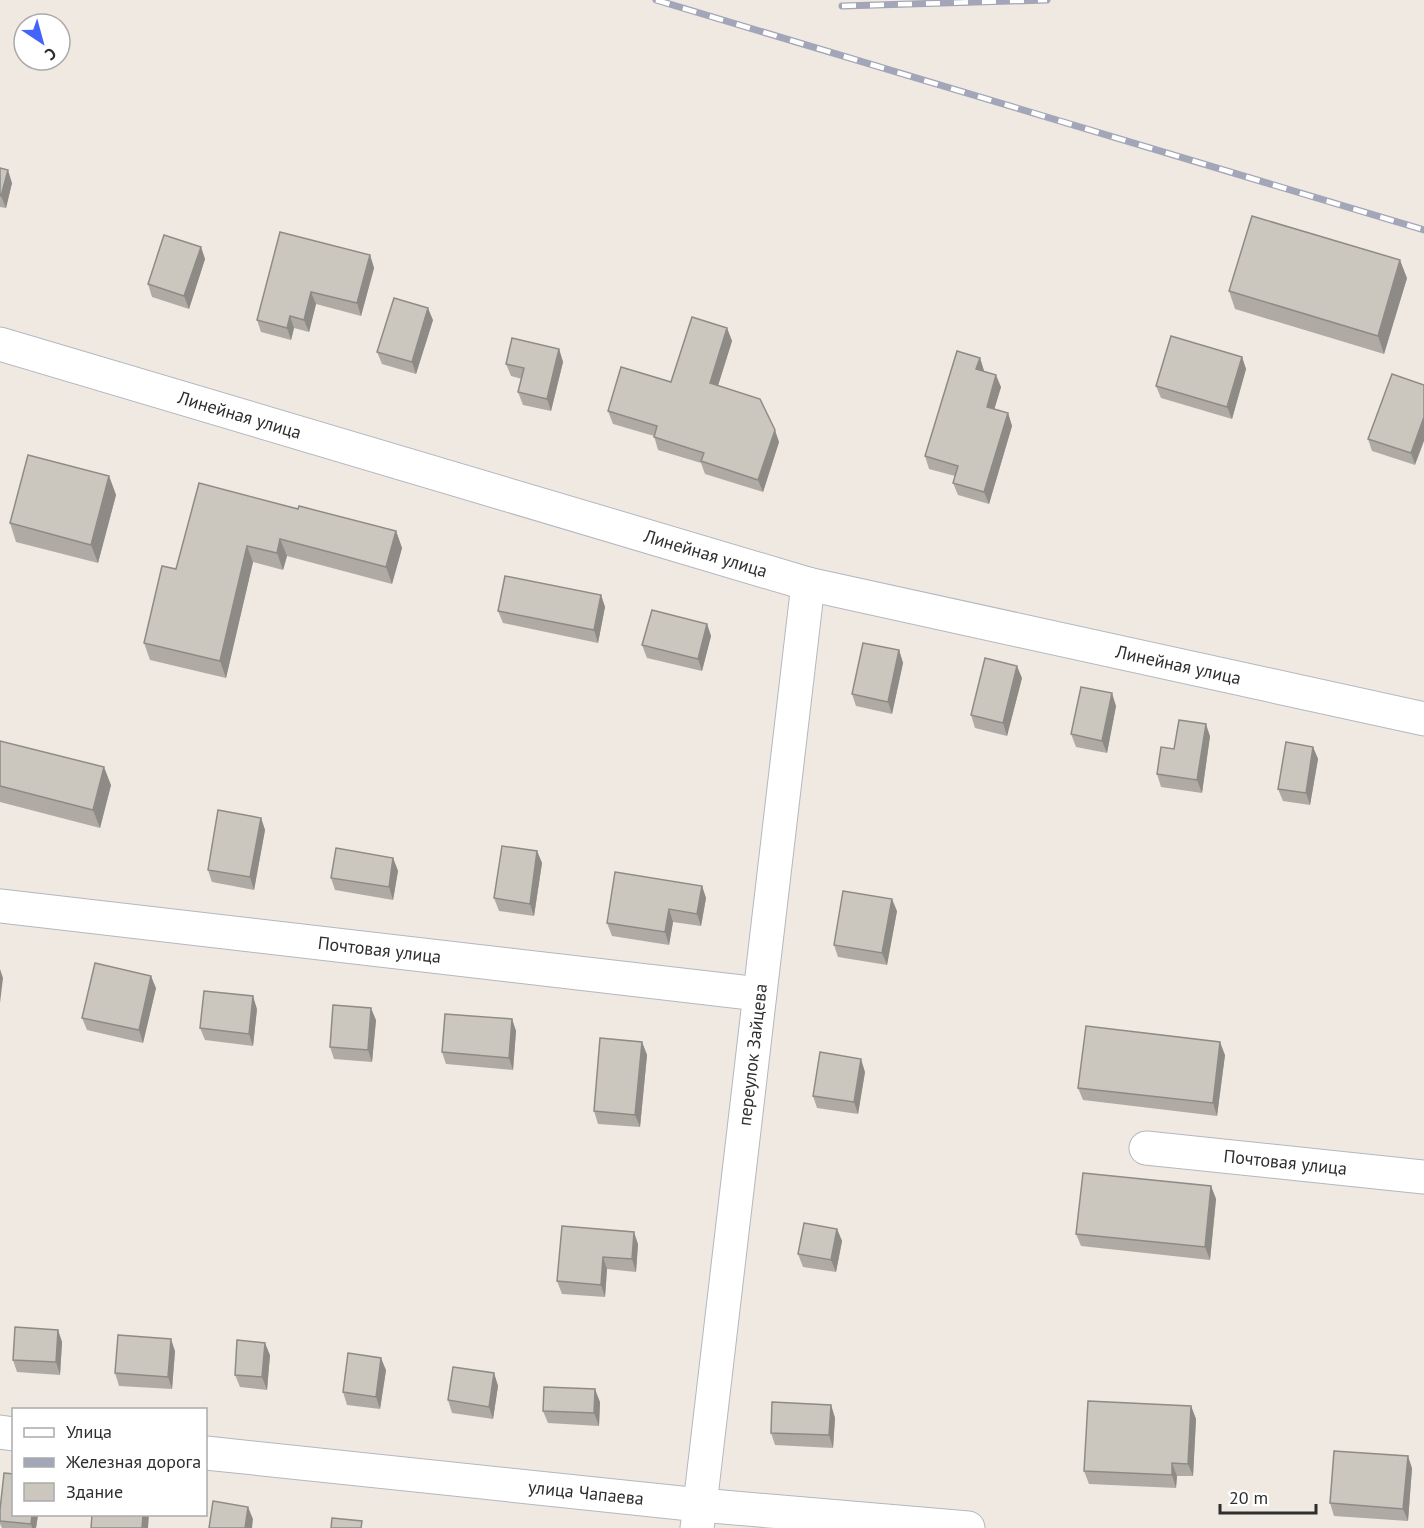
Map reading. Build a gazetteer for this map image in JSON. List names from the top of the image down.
{
  "streets": {
    "street": [
      "Линейная улица",
      "Почтовая улица",
      "переулок Зайцева",
      "улица Чапаева"
    ]
  },
  "crossings": [
    ["Линейная улица", "переулок Зайцева"],
    ["Почтовая улица", "переулок Зайцева"],
    ["переулок Зайцева", "улица Чапаева"]
  ],
  "legend": ["Улица", "Железная дорога", "Здание"],
  "scale_bar": "20 m",
  "north": "bottom right"
}
